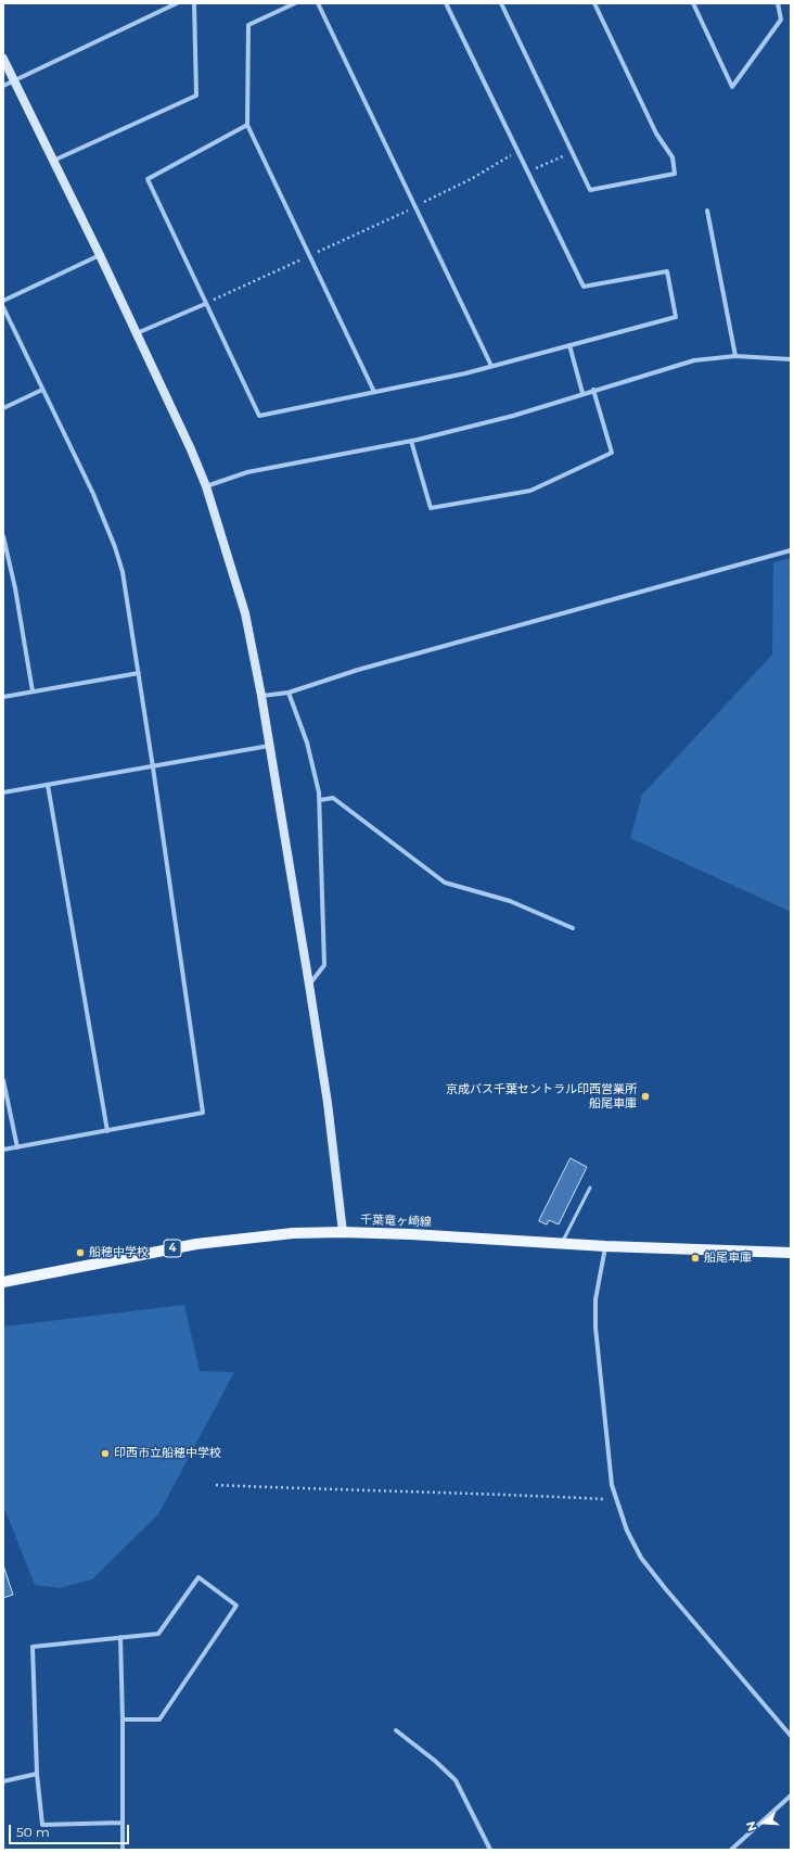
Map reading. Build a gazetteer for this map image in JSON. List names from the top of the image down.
{
  "streets": {
    "main road": ["千葉竜ヶ崎線", "4"]
  },
  "places": [
    "京成バス千葉セントラル印西営業所 船尾車庫",
    "船穂中学校",
    "船尾車庫",
    "印西市立船穂中学校"
  ],
  "scale_bar": "50 m",
  "north": "left"
}
